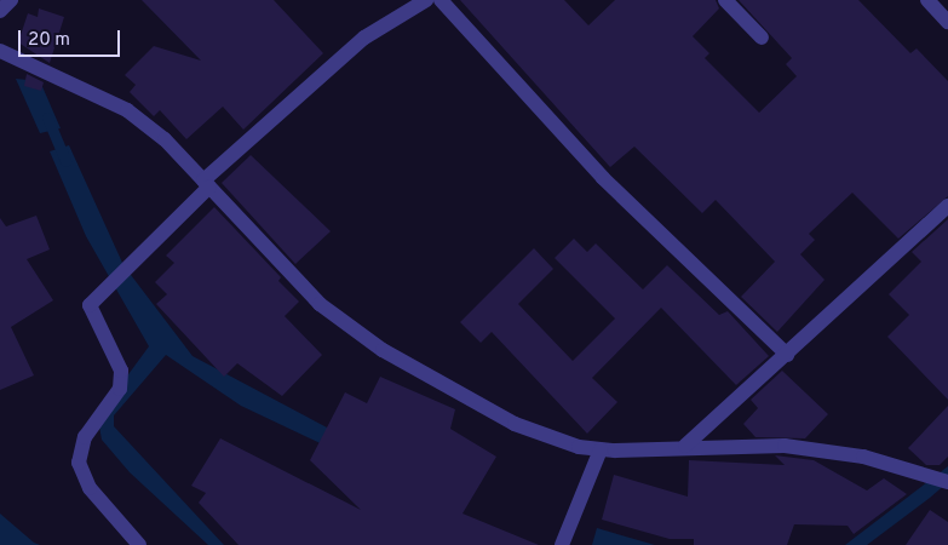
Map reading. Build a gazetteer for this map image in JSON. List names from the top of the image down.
{
  "scale_bar": "20 m"
}
